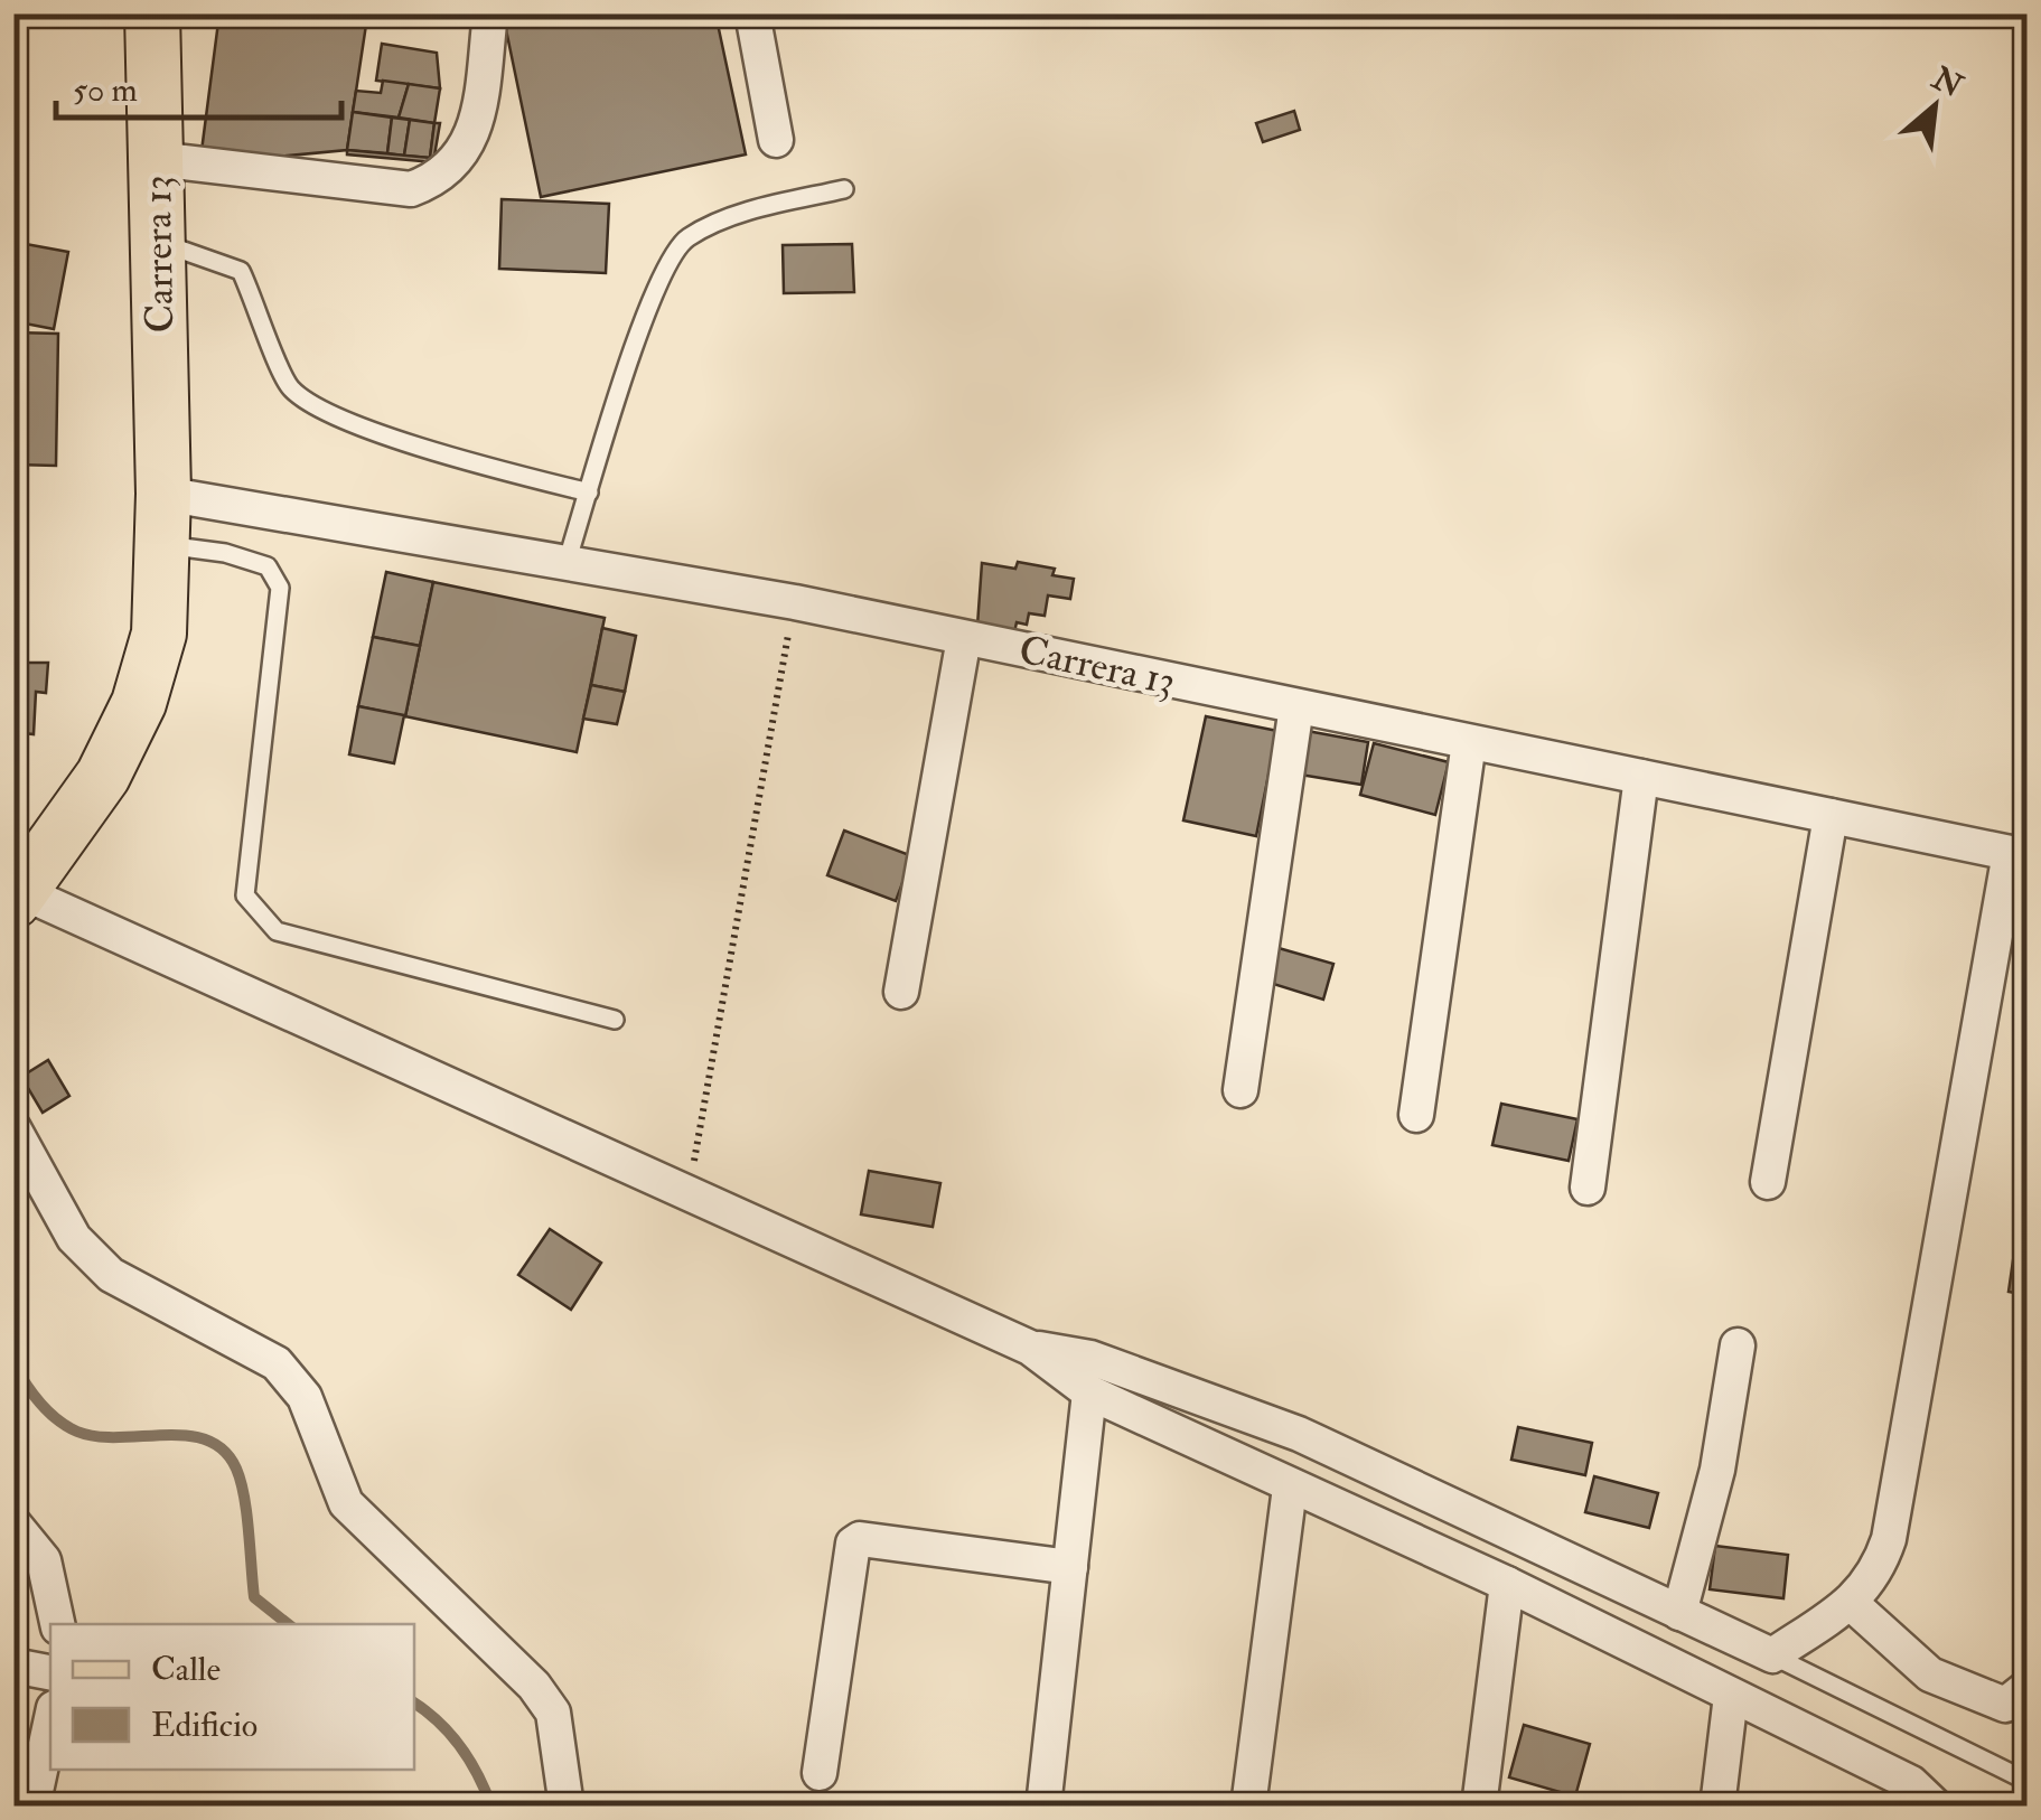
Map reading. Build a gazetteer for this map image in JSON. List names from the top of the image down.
{
  "streets": {
    "main road": ["Carrera 13"]
  },
  "legend": ["Calle", "Edificio"],
  "scale_bar": "50 m",
  "north": "top right"
}
